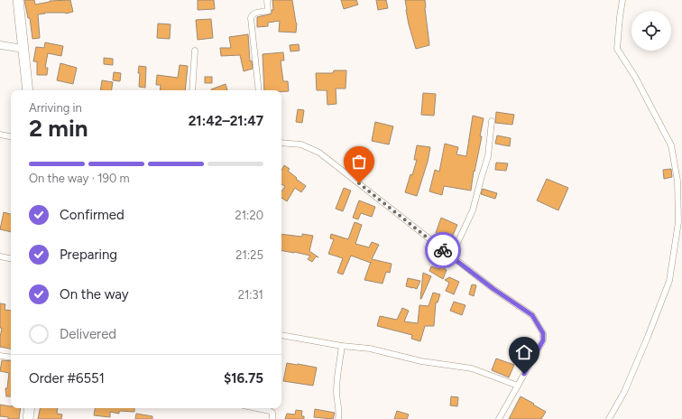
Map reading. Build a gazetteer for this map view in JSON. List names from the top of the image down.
{
  "page": {
    "heading": ["2 min", "Arriving in", "21:42–21:47"],
    "panel": ["Order #6551", "$16.75"],
    "bar": "On the way · 190 m",
    "list": [
      ["Confirmed", "21:20"],
      ["Preparing", "21:25"],
      ["On the way", "21:31"],
      "Delivered"
    ]
  }
}
